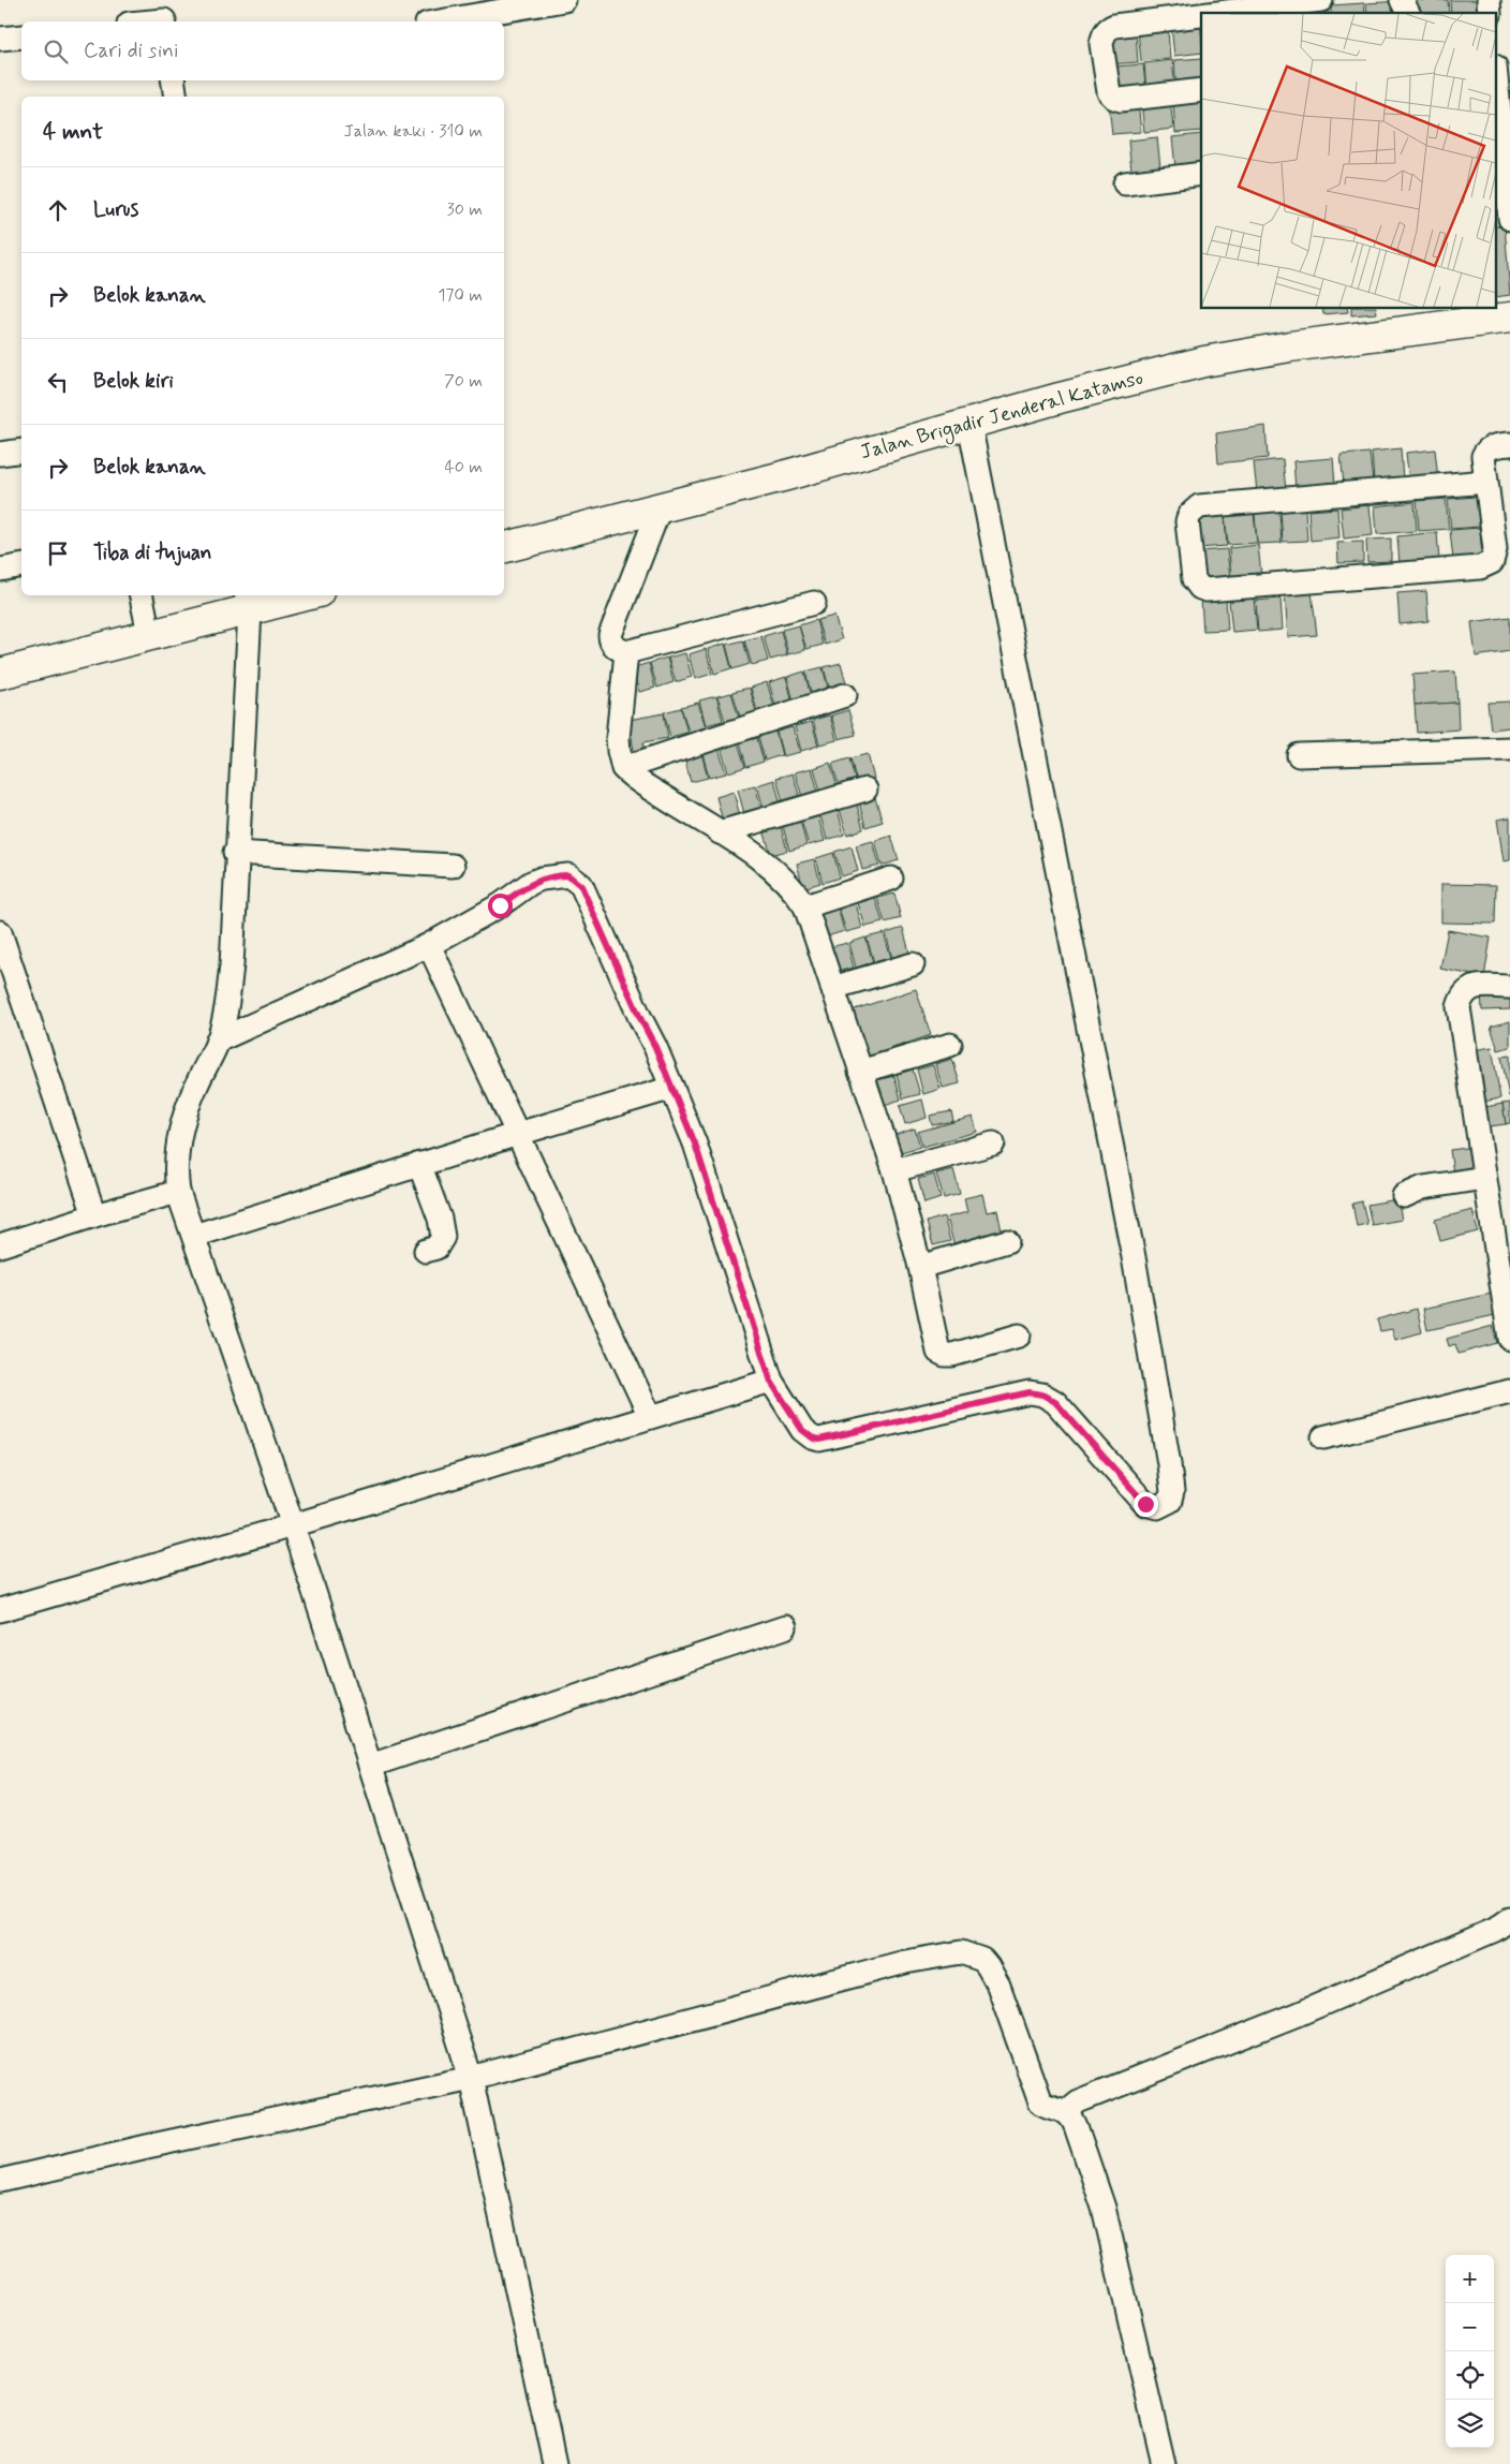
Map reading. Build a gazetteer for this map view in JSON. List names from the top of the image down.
{
  "streets": {
    "main road": ["Jalan Brigadir Jenderal Katamso"]
  },
  "page": {
    "search": "Cari di sini",
    "heading": ["4 mnt", "Jalan kaki · 310 m"],
    "list": [
      ["Lurus", "30 m"],
      ["Belok kanan", "170 m"],
      ["Belok kiri", "70 m"],
      ["Belok kanan", "40 m"],
      "Tiba di tujuan"
    ],
    "map_buttons": ["+", "−"]
  }
}
